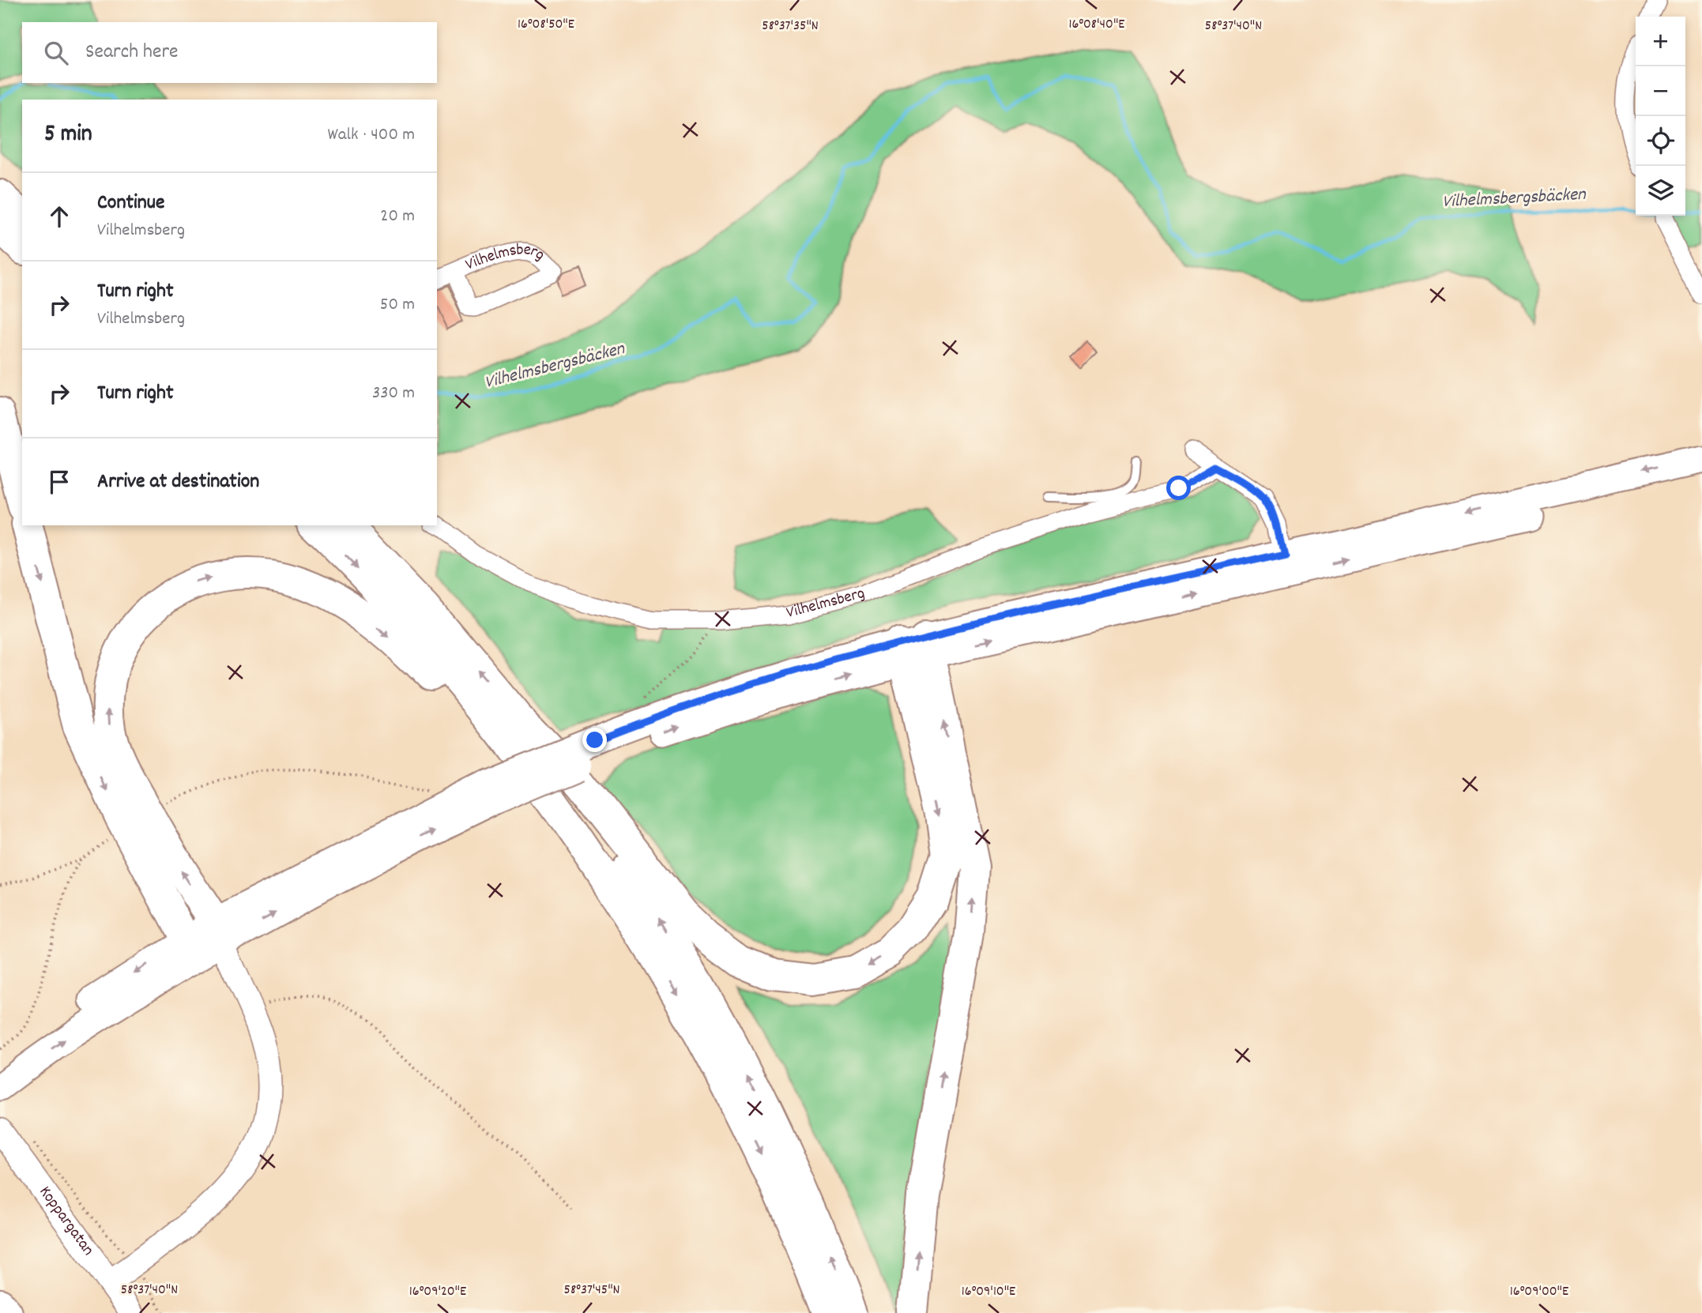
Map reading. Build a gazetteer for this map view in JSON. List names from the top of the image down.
{
  "streets": {
    "street": ["Vilhelmsberg", "Koppargatan"]
  },
  "water": ["Vilhelmsbergsbäcken"],
  "page": {
    "map_buttons": ["+", "−"],
    "search": "Search here",
    "heading": ["5 min", "Walk · 400 m"],
    "list": [
      ["Continue", "Vilhelmsberg", "20 m"],
      ["Turn right", "Vilhelmsberg", "50 m"],
      ["Turn right", "330 m"],
      "Arrive at destination"
    ]
  },
  "coordinates": [
    "16°08'50\"E",
    "16°08'40\"E",
    "58°37'35\"N",
    "58°37'40\"N",
    "58°37'45\"N",
    "16°09'20\"E",
    "16°09'10\"E",
    "16°09'00\"E"
  ]
}
